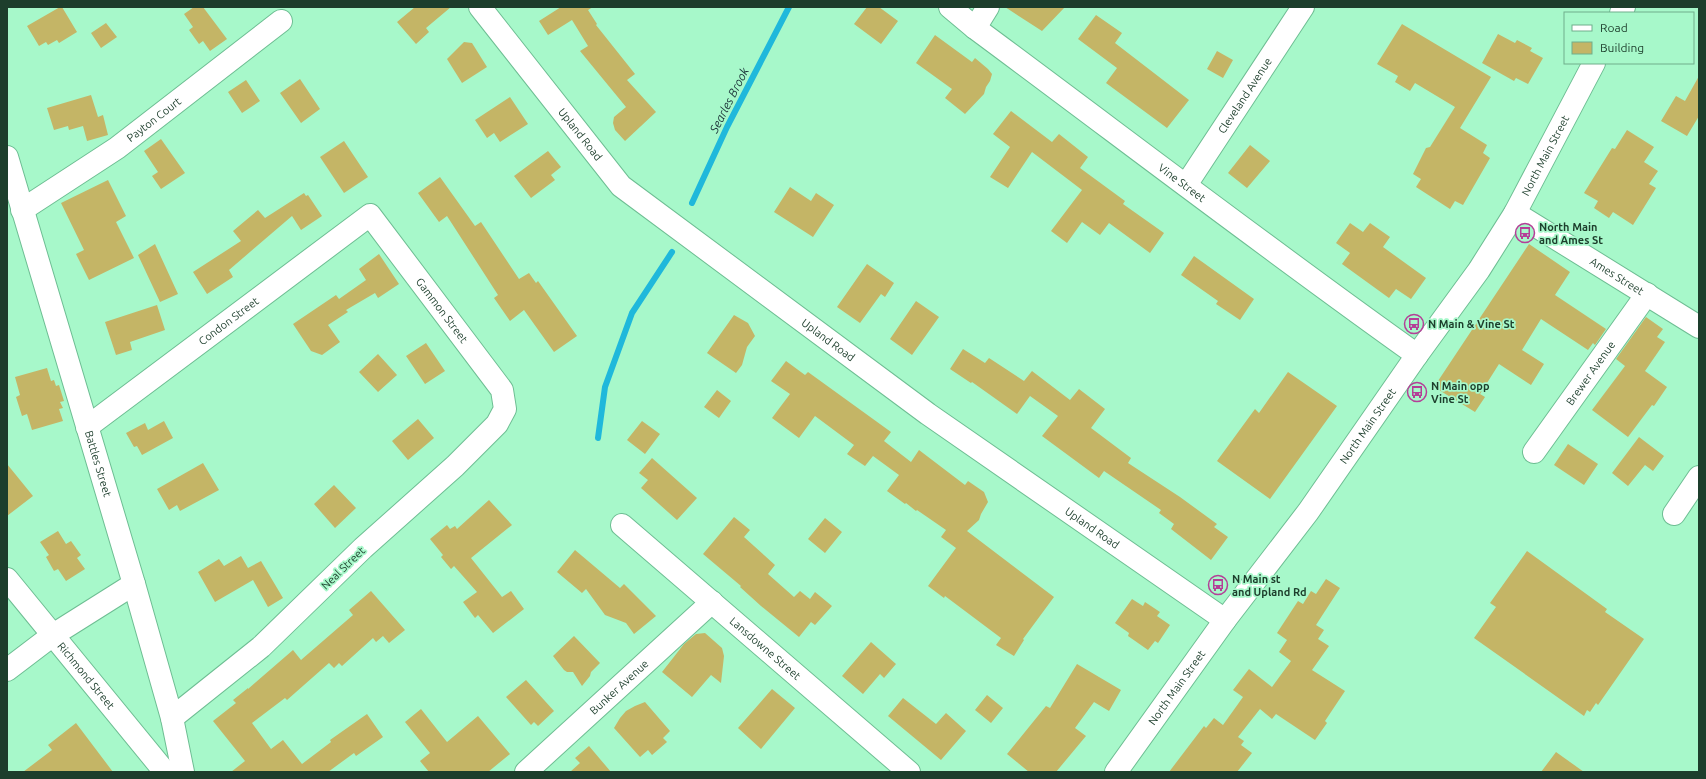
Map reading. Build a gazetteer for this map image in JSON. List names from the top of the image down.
{
  "streets": {
    "street": [
      "Cleveland Avenue",
      "Payton Court",
      "Upland Road",
      "North Main Street",
      "Vine Street",
      "Ames Street",
      "Gammon Street",
      "Condon Street",
      "Brewer Avenue",
      "Battles Street",
      "Neal Street",
      "Lansdowne Street",
      "Richmond Street",
      "Bunker Avenue"
    ]
  },
  "crossings": [
    ["Cleveland Avenue", "Vine Street"],
    ["Payton Court", "Battles Street"],
    ["Upland Road", "North Main Street"],
    ["North Main Street", "Vine Street"],
    ["North Main Street", "Ames Street"],
    ["Ames Street", "Brewer Avenue"],
    ["Gammon Street", "Condon Street"],
    ["Gammon Street", "Neal Street"],
    ["Condon Street", "Battles Street"],
    ["Battles Street", "Neal Street"],
    ["Lansdowne Street", "Bunker Avenue"]
  ],
  "water": ["Searles Brook"],
  "places": {
    "bus stop": [
      "North Main and Ames St",
      "N Main & Vine St",
      "N Main opp Vine St",
      "N Main st and Upland Rd"
    ]
  },
  "legend": ["Road", "Building"]
}
